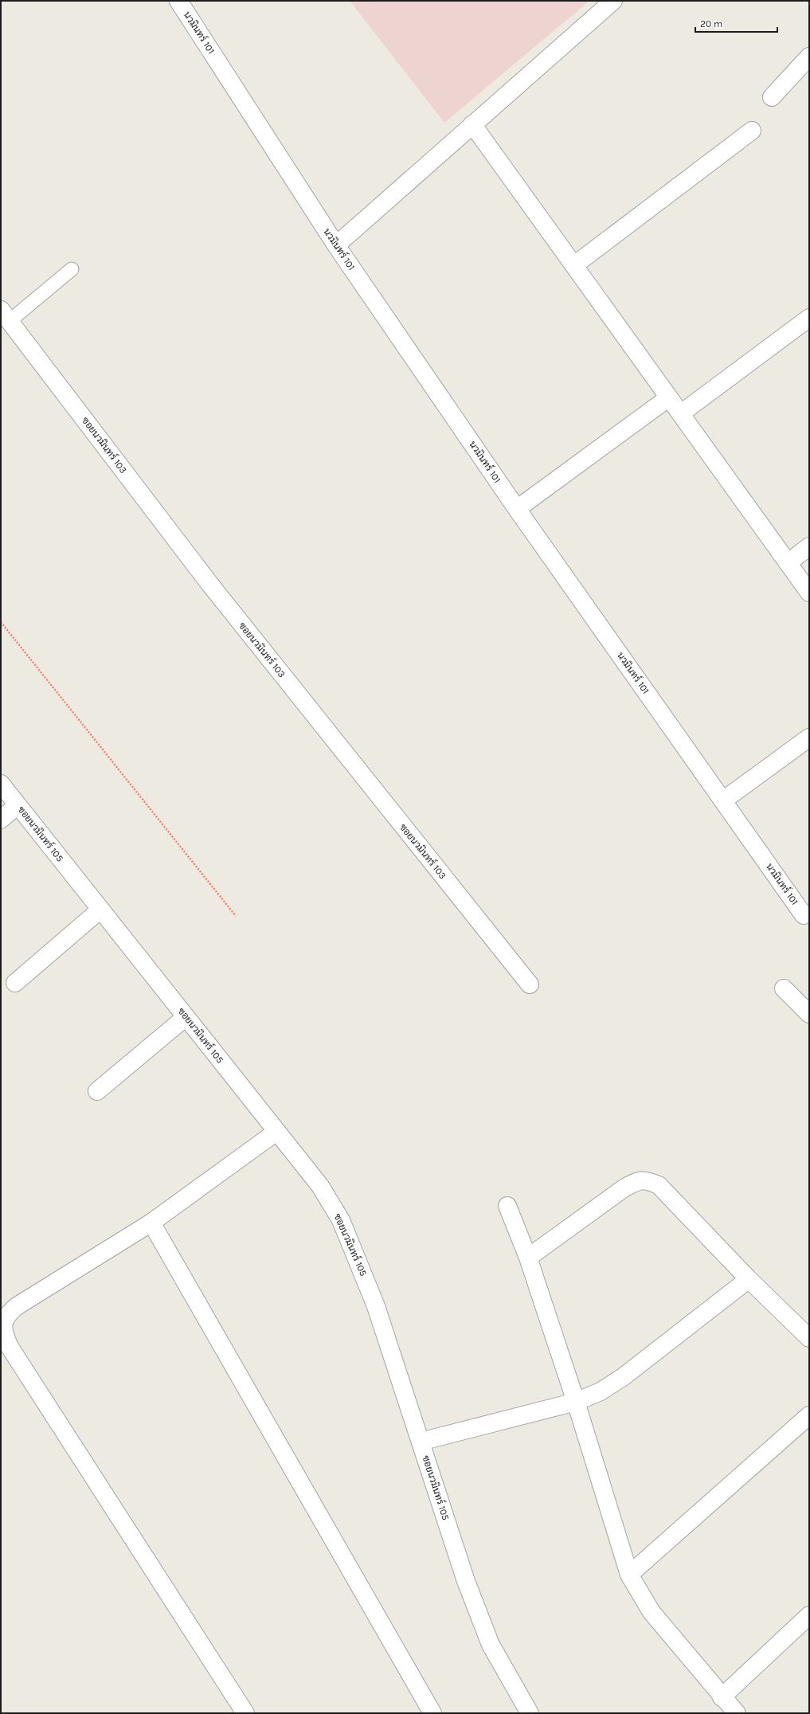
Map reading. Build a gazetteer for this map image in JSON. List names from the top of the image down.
{
  "streets": {
    "street": ["นวมินทร์ 101", "ซอยนวมินทร์ 103", "ซอยนวมินทร์ 105"]
  },
  "scale_bar": "20 m"
}
